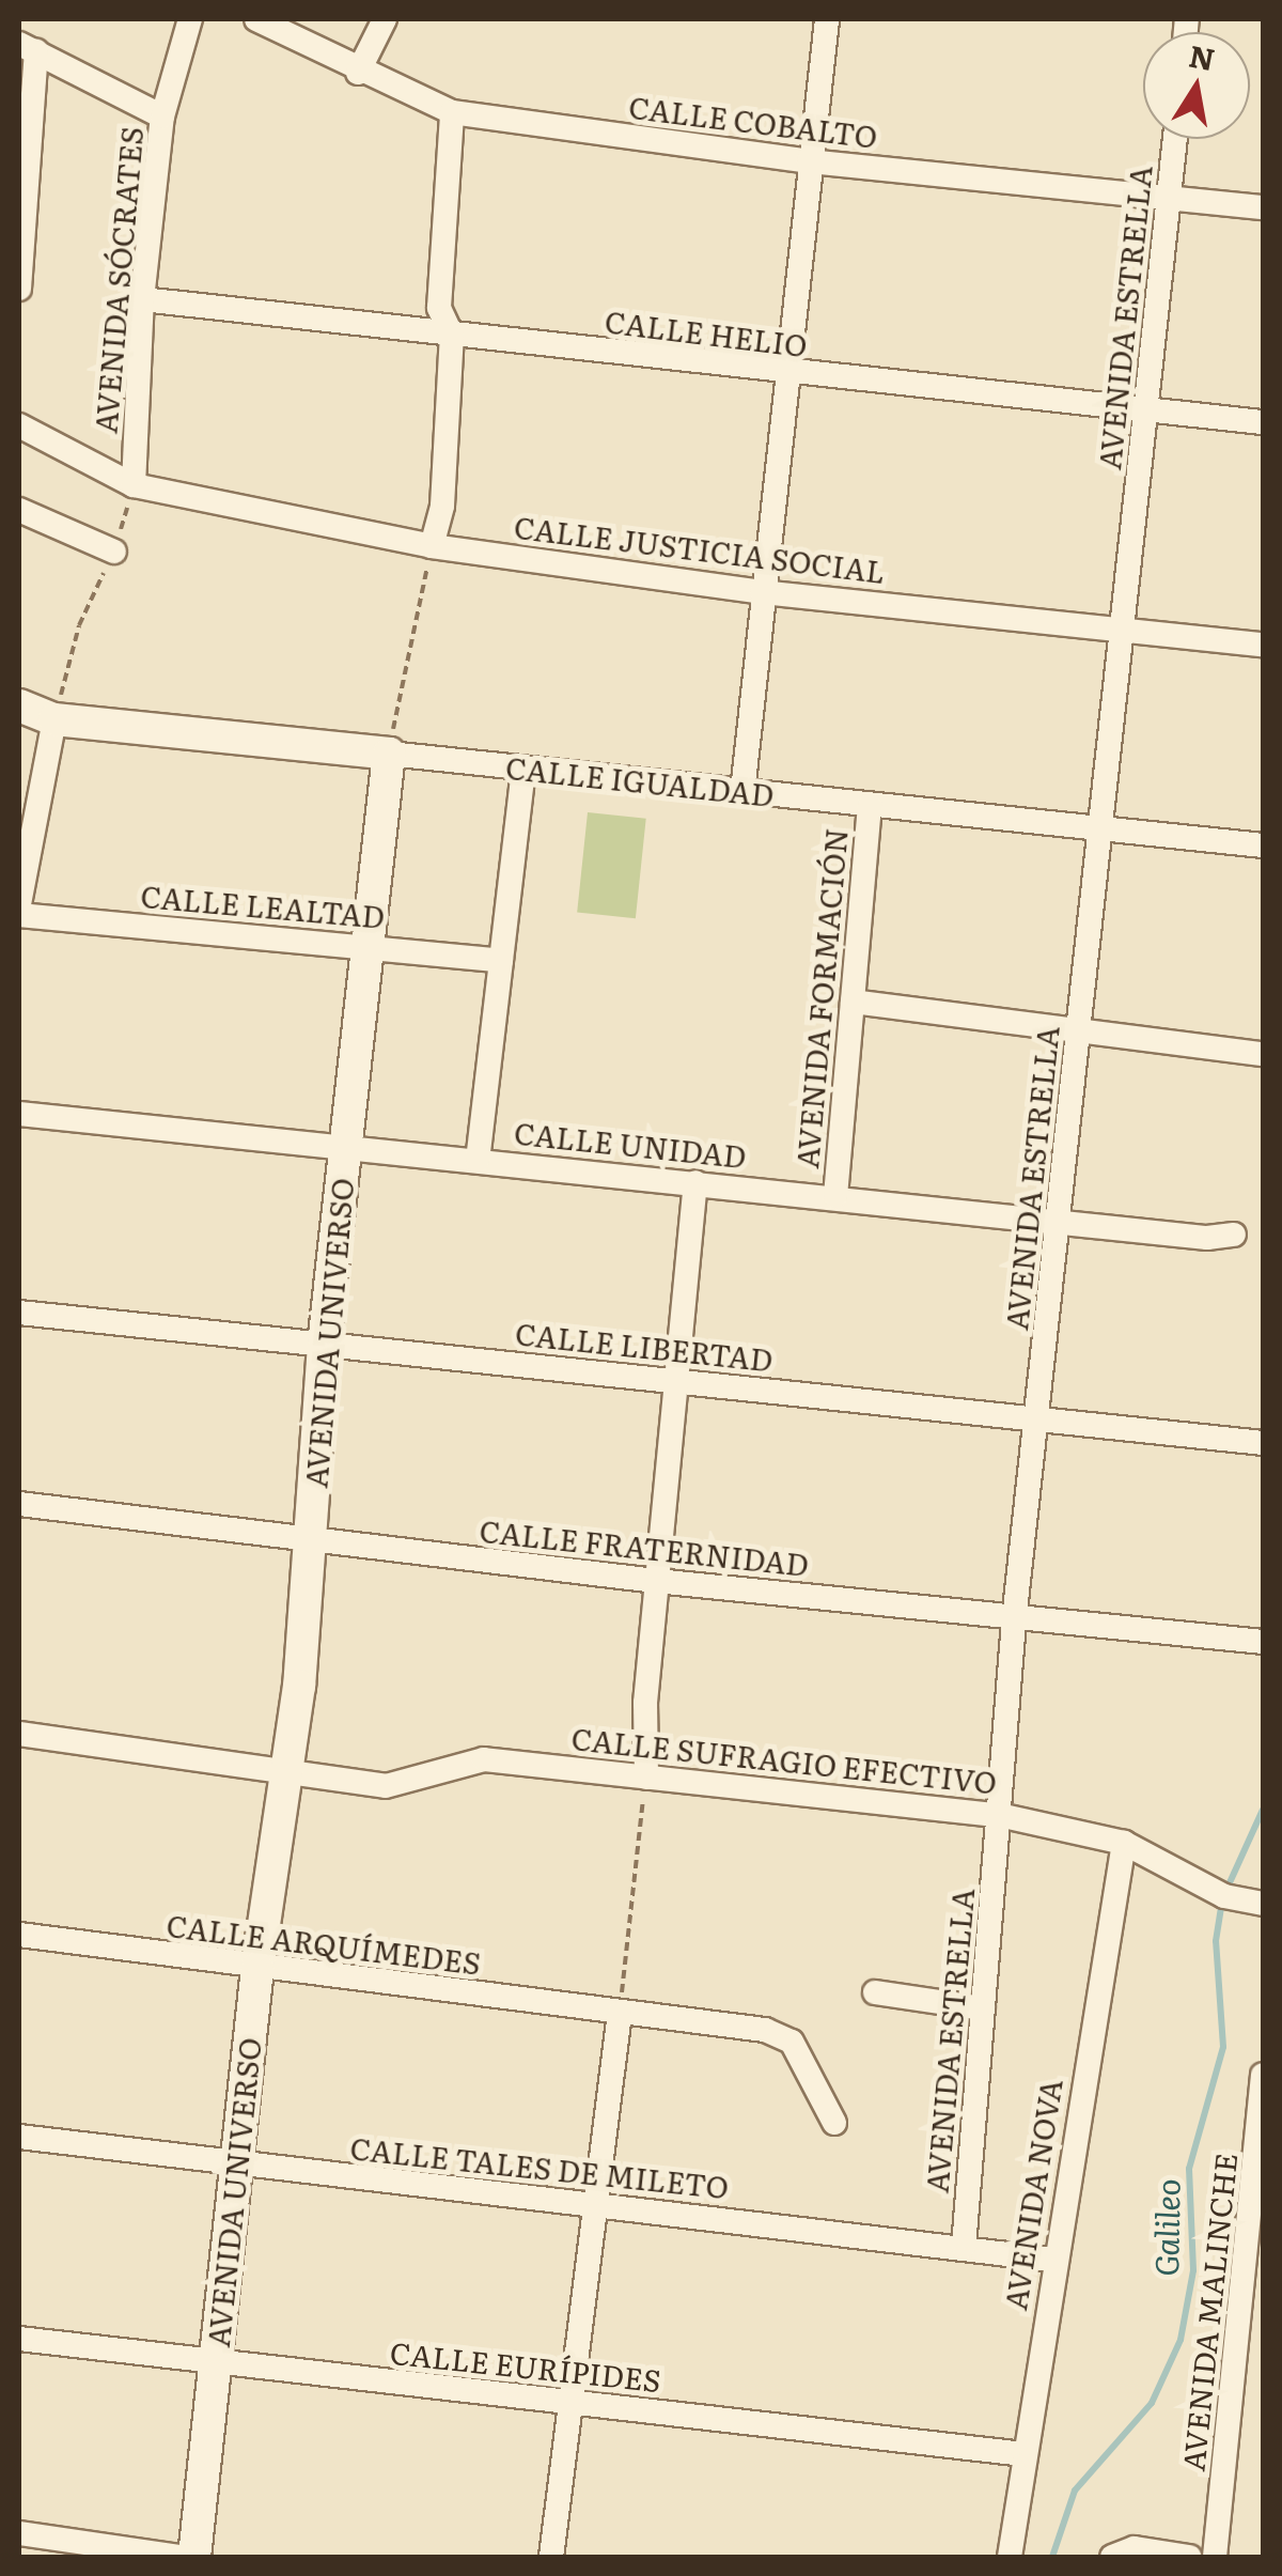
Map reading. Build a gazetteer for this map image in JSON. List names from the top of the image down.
{
  "streets": {
    "street": [
      "CALLE COBALTO",
      "AVENIDA SÓCRATES",
      "AVENIDA ESTRELLA",
      "CALLE HELIO",
      "CALLE JUSTICIA SOCIAL",
      "CALLE IGUALDAD",
      "CALLE LEALTAD",
      "AVENIDA FORMACIÓN",
      "CALLE UNIDAD",
      "AVENIDA UNIVERSO",
      "CALLE LIBERTAD",
      "CALLE FRATERNIDAD",
      "CALLE SUFRAGIO EFECTIVO",
      "CALLE ARQUÍMEDES",
      "CALLE TALES DE MILETO",
      "AVENIDA NOVA",
      "AVENIDA MALINCHE",
      "CALLE EURÍPIDES"
    ]
  },
  "crossings": [
    ["CALLE COBALTO", "AVENIDA ESTRELLA"],
    ["AVENIDA SÓCRATES", "CALLE HELIO"],
    ["AVENIDA SÓCRATES", "CALLE JUSTICIA SOCIAL"],
    ["AVENIDA ESTRELLA", "CALLE HELIO"],
    ["AVENIDA ESTRELLA", "CALLE JUSTICIA SOCIAL"],
    ["AVENIDA ESTRELLA", "CALLE IGUALDAD"],
    ["AVENIDA ESTRELLA", "CALLE UNIDAD"],
    ["AVENIDA ESTRELLA", "CALLE LIBERTAD"],
    ["AVENIDA ESTRELLA", "CALLE FRATERNIDAD"],
    ["AVENIDA ESTRELLA", "CALLE SUFRAGIO EFECTIVO"],
    ["AVENIDA ESTRELLA", "CALLE TALES DE MILETO"],
    ["CALLE IGUALDAD", "AVENIDA FORMACIÓN"],
    ["CALLE IGUALDAD", "AVENIDA UNIVERSO"],
    ["CALLE LEALTAD", "AVENIDA UNIVERSO"],
    ["AVENIDA FORMACIÓN", "CALLE UNIDAD"],
    ["CALLE UNIDAD", "AVENIDA UNIVERSO"],
    ["AVENIDA UNIVERSO", "CALLE LIBERTAD"],
    ["AVENIDA UNIVERSO", "CALLE FRATERNIDAD"],
    ["AVENIDA UNIVERSO", "CALLE SUFRAGIO EFECTIVO"],
    ["AVENIDA UNIVERSO", "CALLE ARQUÍMEDES"],
    ["AVENIDA UNIVERSO", "CALLE TALES DE MILETO"],
    ["AVENIDA UNIVERSO", "CALLE EURÍPIDES"],
    ["CALLE SUFRAGIO EFECTIVO", "AVENIDA NOVA"],
    ["CALLE TALES DE MILETO", "AVENIDA NOVA"],
    ["AVENIDA NOVA", "CALLE EURÍPIDES"]
  ],
  "water": ["Galileo"],
  "north": "top"
}
